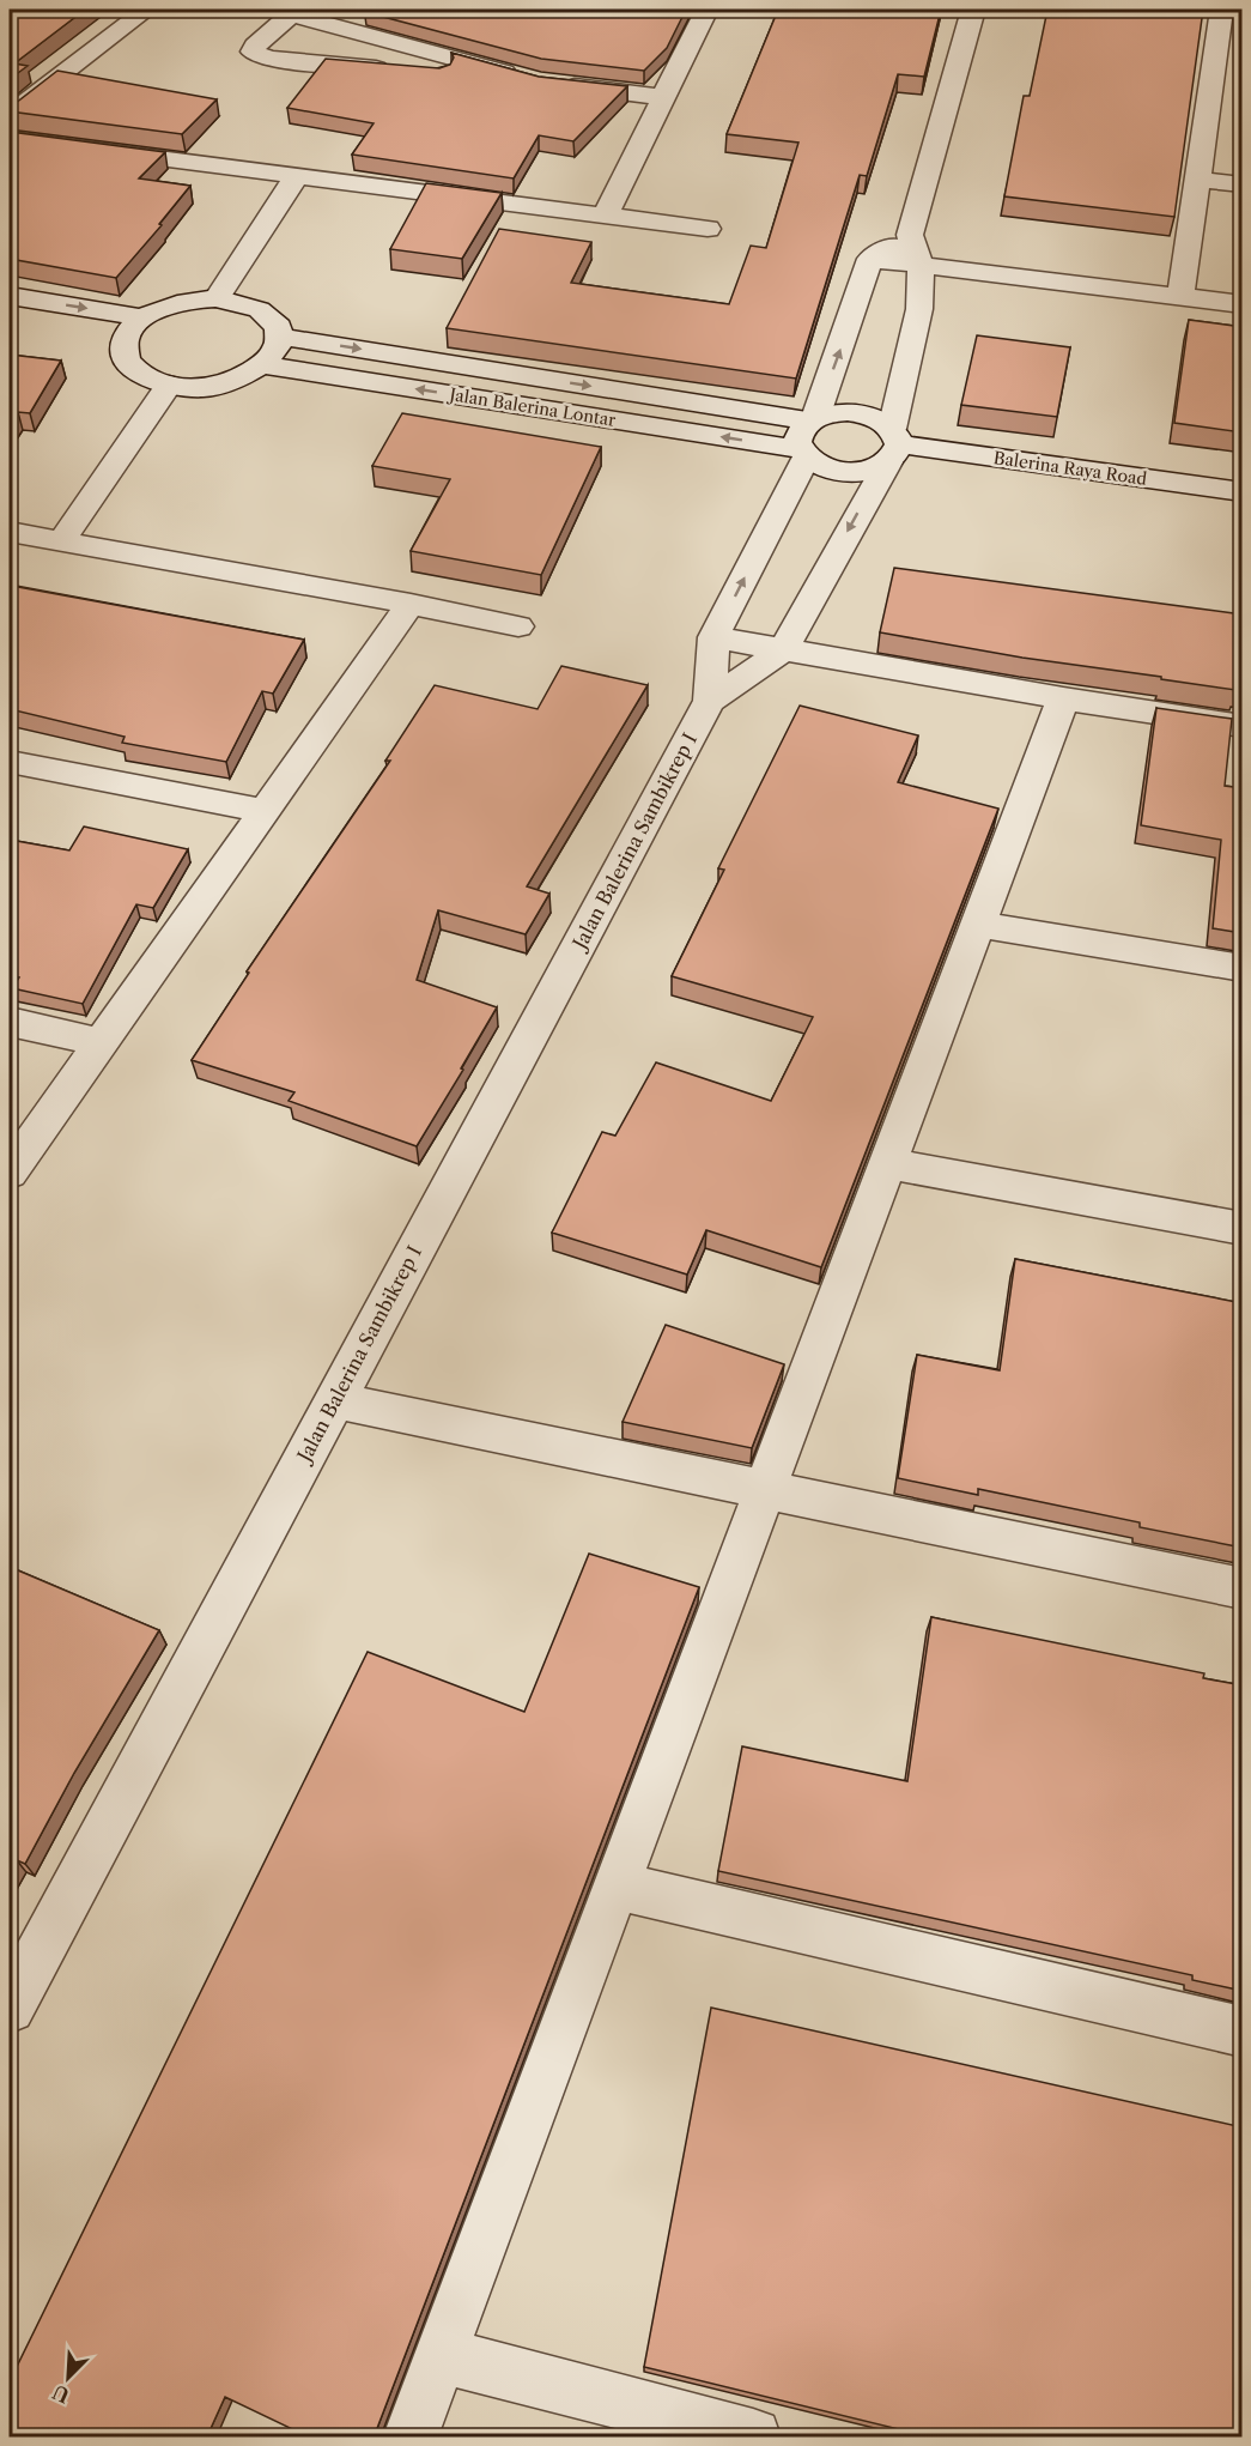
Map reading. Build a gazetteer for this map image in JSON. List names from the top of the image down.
{
  "streets": {
    "street": ["Jalan Balerina Lontar", "Balerina Raya Road", "Jalan Balerina Sambikrep I"]
  },
  "crossings": [
    ["Jalan Balerina Lontar", "Balerina Raya Road"],
    ["Jalan Balerina Lontar", "Jalan Balerina Sambikrep I"],
    ["Balerina Raya Road", "Jalan Balerina Sambikrep I"]
  ],
  "north": "bottom left"
}
